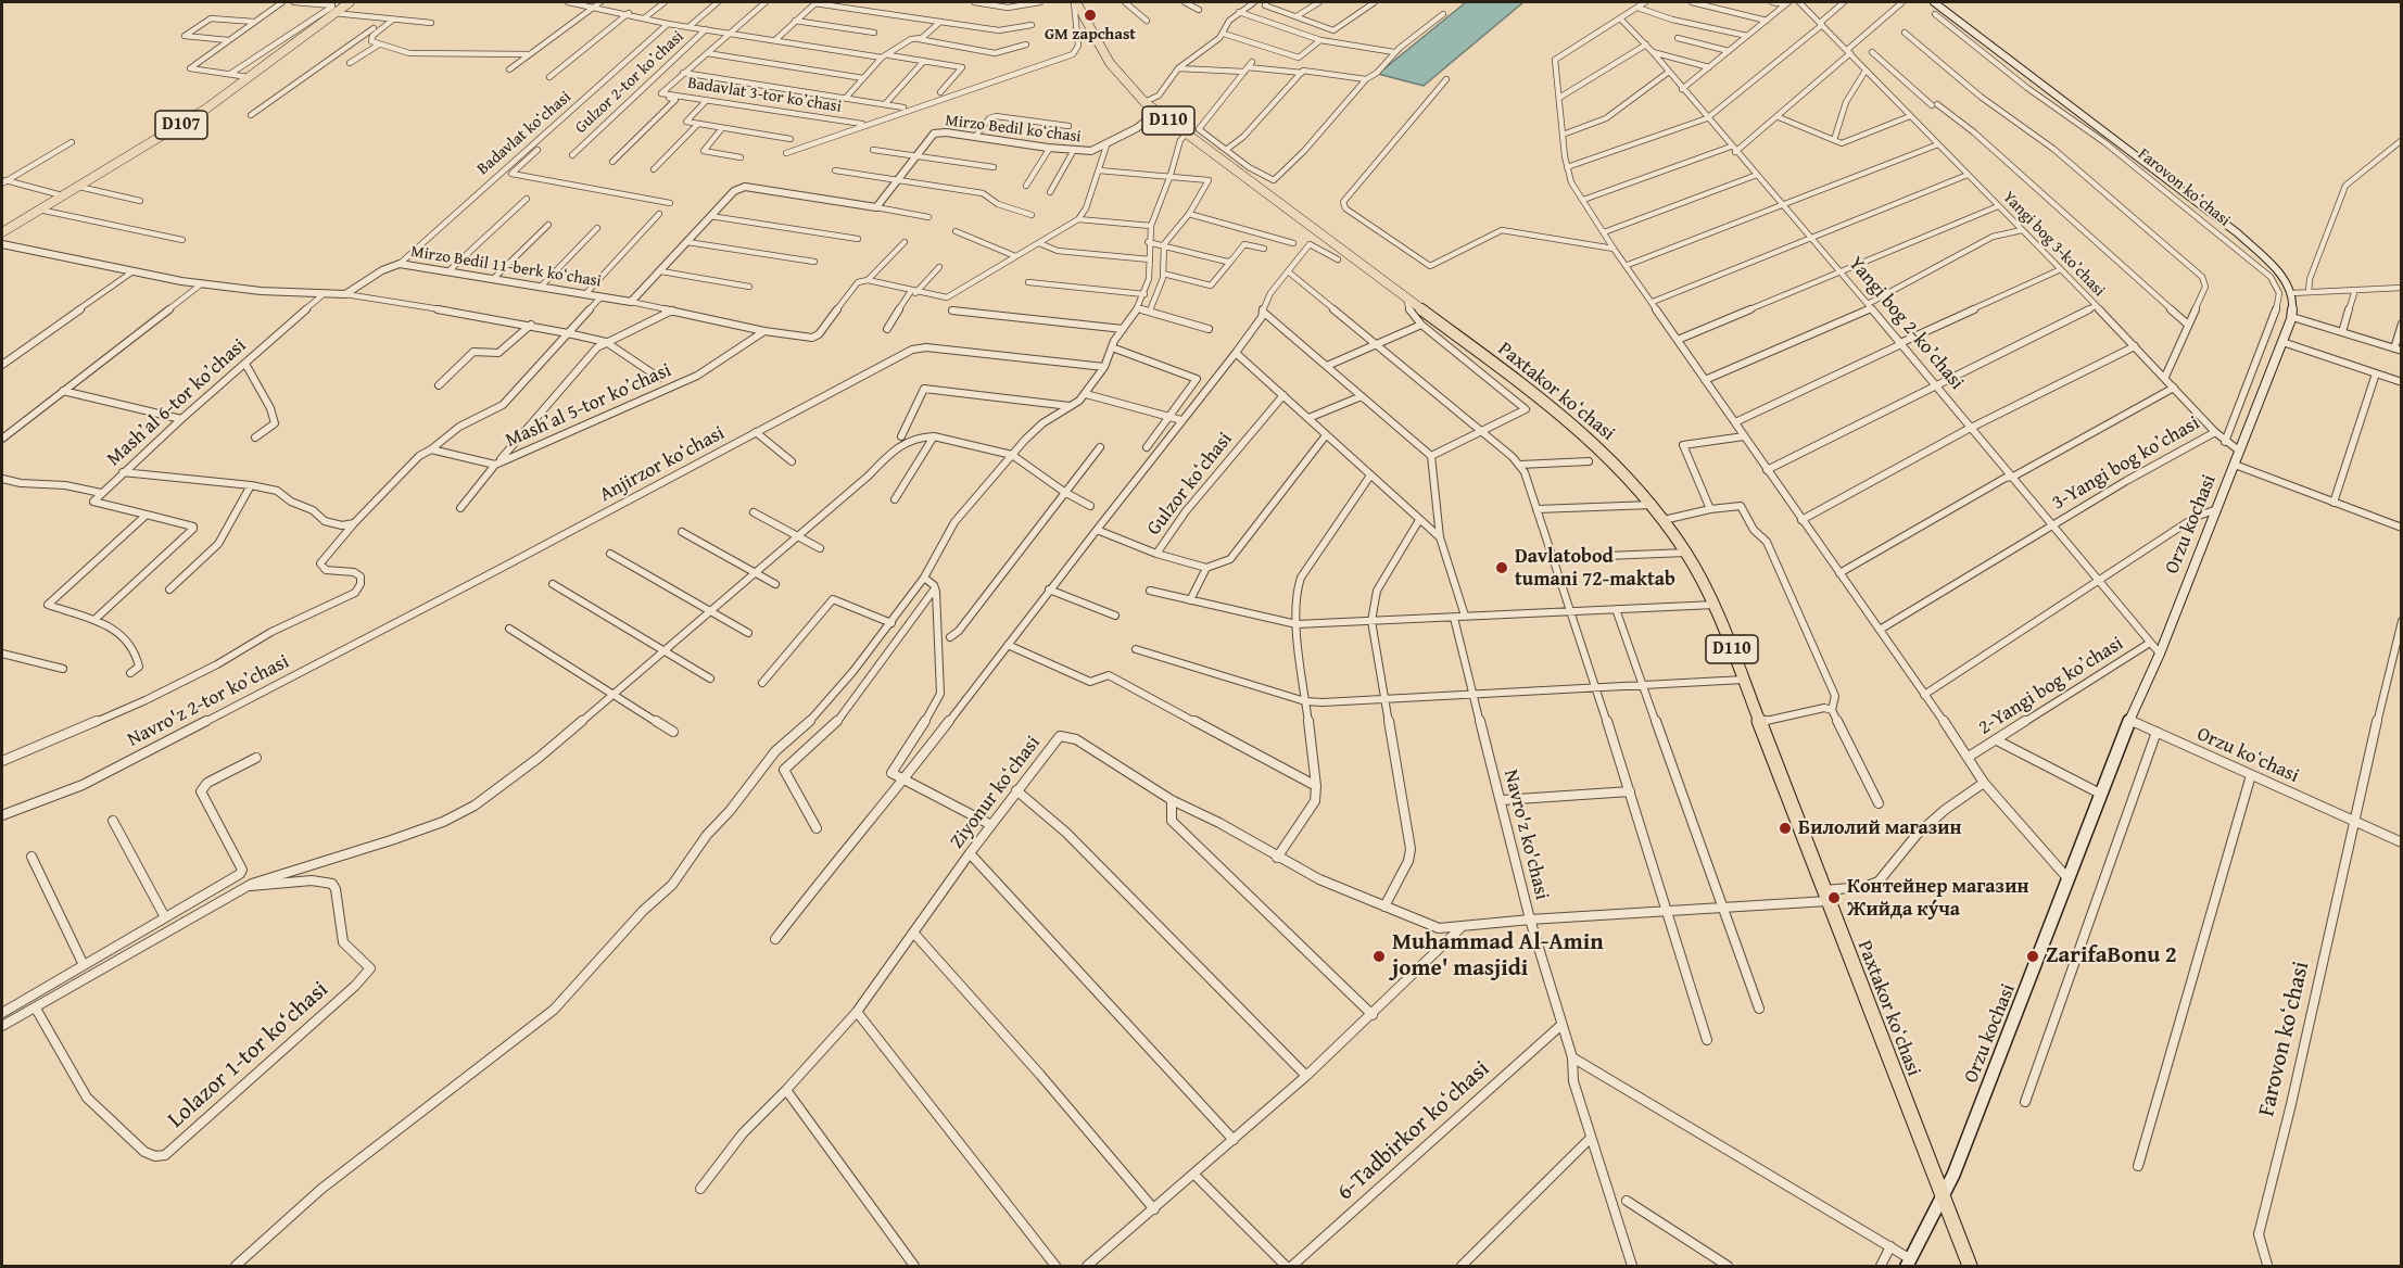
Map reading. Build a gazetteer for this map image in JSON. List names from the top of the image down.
{
  "streets": {
    "main road": [
      "D110",
      "D107",
      "Paxtakor koʻchasi",
      "Orzu kochasi"
    ],
    "street": [
      "Gulzor 2-tor koʼchasi",
      "Badavlat 3-tor koʼchasi",
      "Mirzo Bedil koʻchasi",
      "Badavlat koʻchasi",
      "Farovon koʻchasi",
      "Yangi bog 3-koʼchasi",
      "Mirzo Bedil 11-berk koʻchasi",
      "Yangi bog 2-koʼchasi",
      "Mashʼal 6-tor koʼchasi",
      "Mashʼal 5-tor koʼchasi",
      "3-Yangi bog koʼchasi",
      "Anjirzor koʻchasi",
      "Gulzor koʻchasi",
      "2-Yangi bog koʼchasi",
      "Orzu koʻchasi",
      "Ziyonur koʻchasi",
      "Navro'z ko'chasi",
      "Lolazor 1-tor ko‘chasi",
      "6-Tadbirkor koʻchasi"
    ]
  },
  "crossings": [
    ["D110", "Mirzo Bedil koʻchasi"],
    ["D110", "Paxtakor koʻchasi"],
    ["D110", "Orzu kochasi"],
    ["Badavlat koʻchasi", "Mirzo Bedil 11-berk koʻchasi"],
    ["Farovon koʻchasi", "Yangi bog 3-koʼchasi"],
    ["Farovon koʻchasi", "Orzu koʻchasi"],
    ["Yangi bog 3-koʼchasi", "3-Yangi bog koʼchasi"],
    ["Yangi bog 3-koʼchasi", "Orzu kochasi"],
    ["Mirzo Bedil 11-berk koʻchasi", "Mashʼal 5-tor koʼchasi"],
    ["Yangi bog 2-koʼchasi", "3-Yangi bog koʼchasi"],
    ["Yangi bog 2-koʼchasi", "Orzu kochasi"],
    ["Yangi bog 2-koʼchasi", "2-Yangi bog koʼchasi"],
    ["Paxtakor koʻchasi", "Orzu kochasi"],
    ["Paxtakor koʻchasi", "Ziyonur koʻchasi"],
    ["Orzu kochasi", "Orzu koʻchasi"],
    ["Ziyonur koʻchasi", "Navro'z ko'chasi"],
    ["Navro'z ko'chasi", "6-Tadbirkor koʻchasi"]
  ],
  "places": [
    "GM zapchast",
    "Davlatobod tumani 72-maktab",
    "Билолий магазин",
    "Контейнер магазин Жийда ку́ча",
    "Muhammad Al-Amin jome' masjidi",
    "ZarifaBonu 2"
  ]
}
